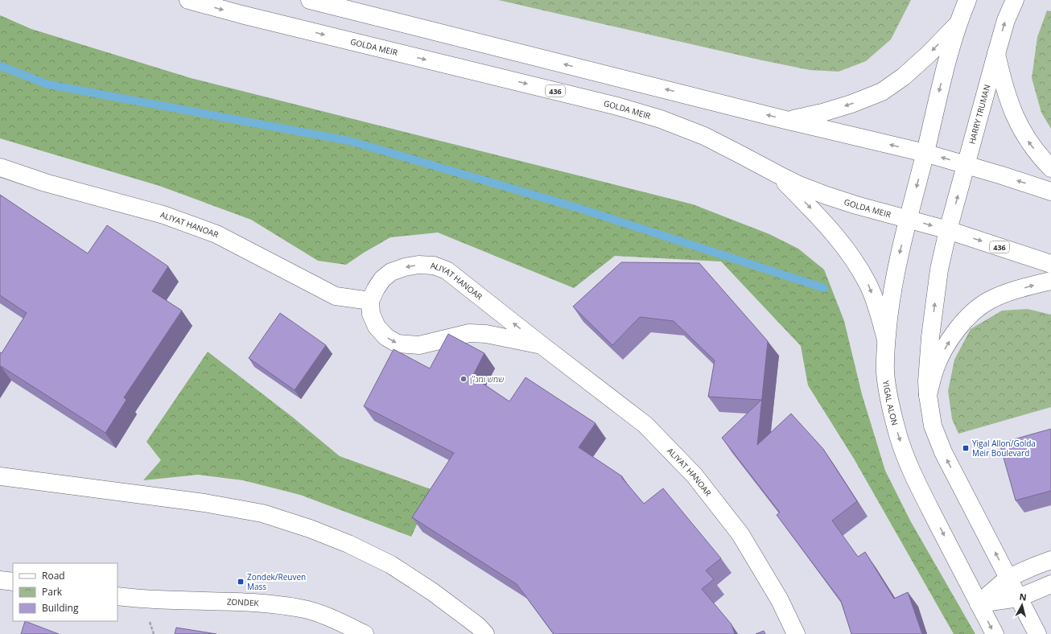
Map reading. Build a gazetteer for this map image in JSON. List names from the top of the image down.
{
  "streets": {
    "street": [
      "GOLDA MEIR",
      "436",
      "HARRY TRUMAN",
      "ALIYAT HANOAR",
      "YIGAL ALON",
      "ZONDEK"
    ]
  },
  "crossings": [
    ["GOLDA MEIR", "HARRY TRUMAN"],
    ["GOLDA MEIR", "YIGAL ALON"]
  ],
  "places": {
    "other": ["שמש ומג\"ן"],
    "transit": ["Yigal Allon/Golda Meir Boulevard", "Zondek/Reuven Mass"]
  },
  "legend": ["Road", "Park", "Building"],
  "north": "top"
}
